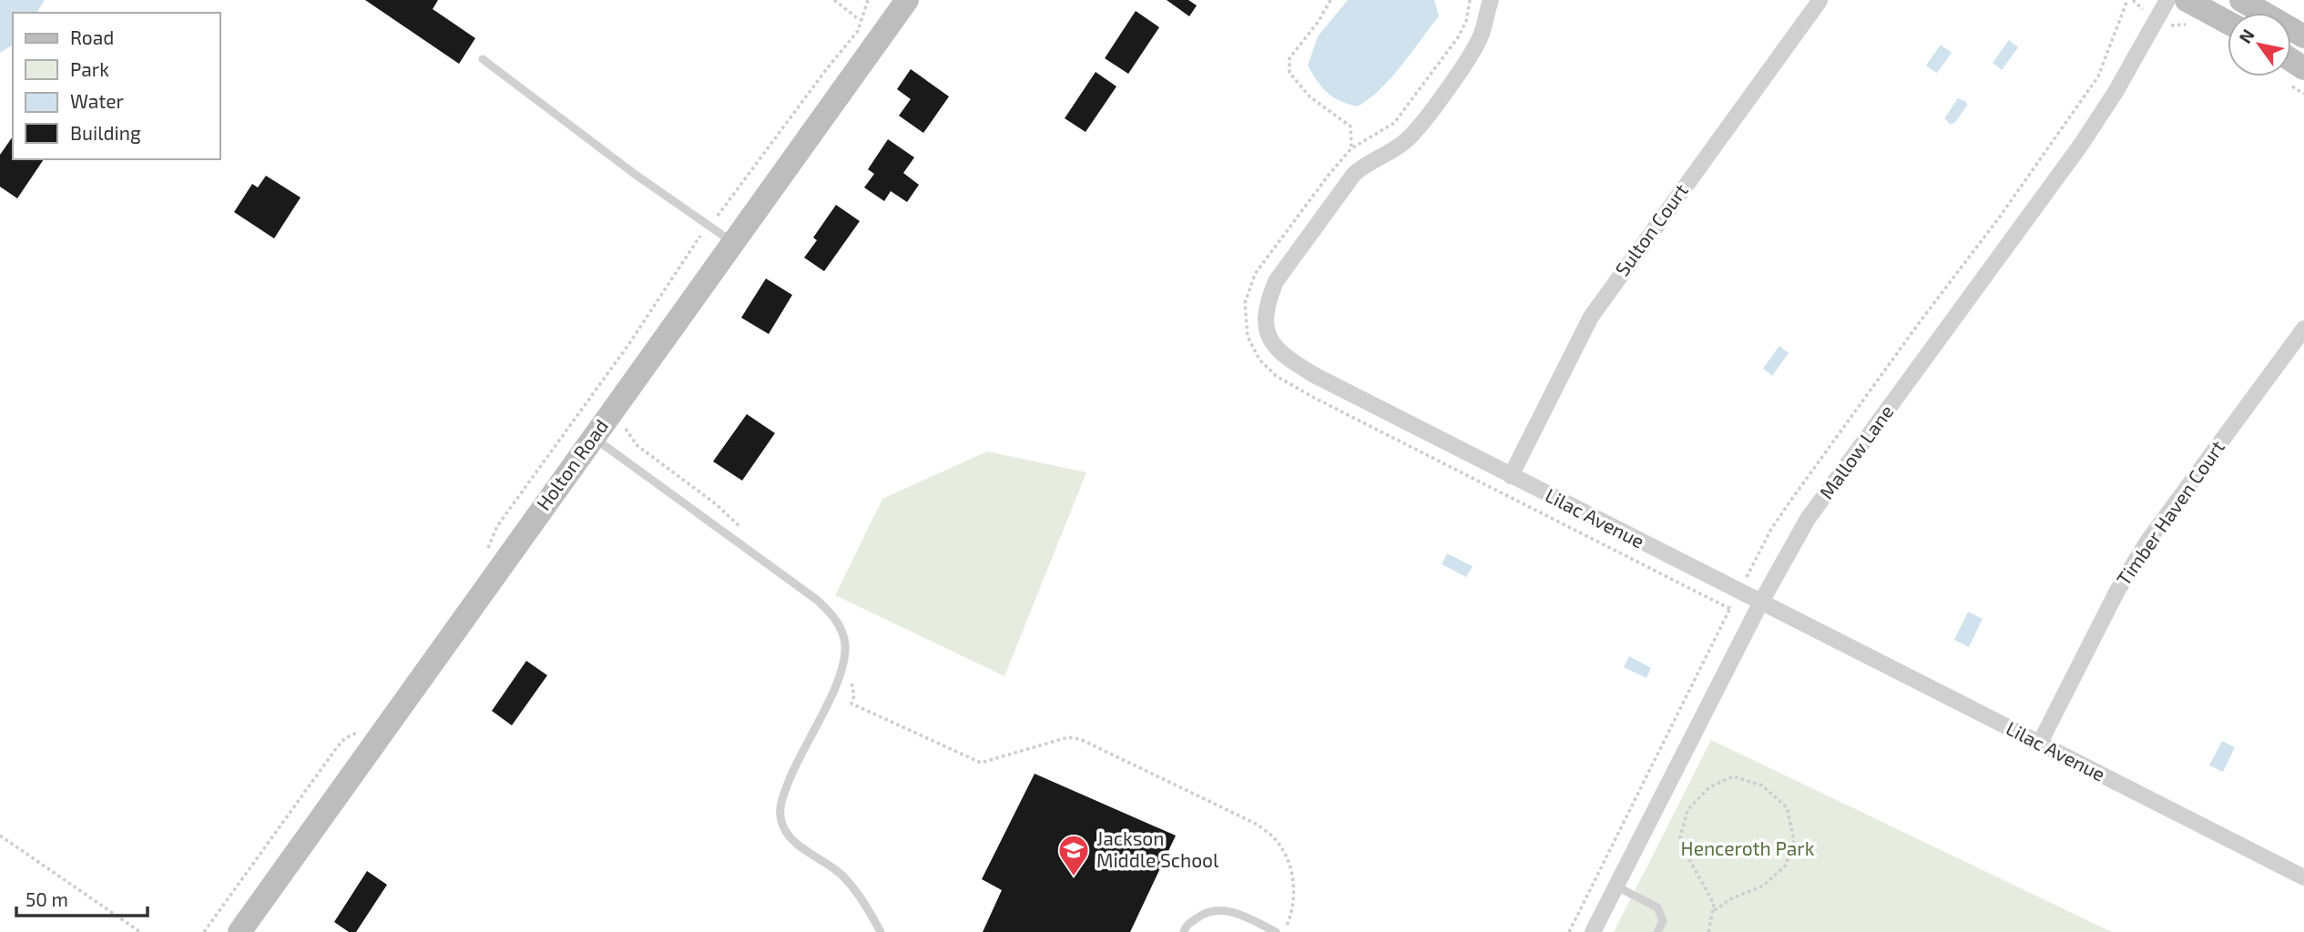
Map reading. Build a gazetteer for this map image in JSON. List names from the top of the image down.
{
  "streets": {
    "street": [
      "Sulton Court",
      "Mallow Lane",
      "Holton Road",
      "Timber Haven Court",
      "Lilac Avenue"
    ]
  },
  "crossings": [
    ["Sulton Court", "Lilac Avenue"],
    ["Mallow Lane", "Lilac Avenue"],
    ["Timber Haven Court", "Lilac Avenue"]
  ],
  "parks": ["Henceroth Park"],
  "places": {
    "school or university": ["Jackson Middle School"]
  },
  "legend": [
    "Road",
    "Park",
    "Water",
    "Building"
  ],
  "scale_bar": "50 m",
  "north": "top left"
}
